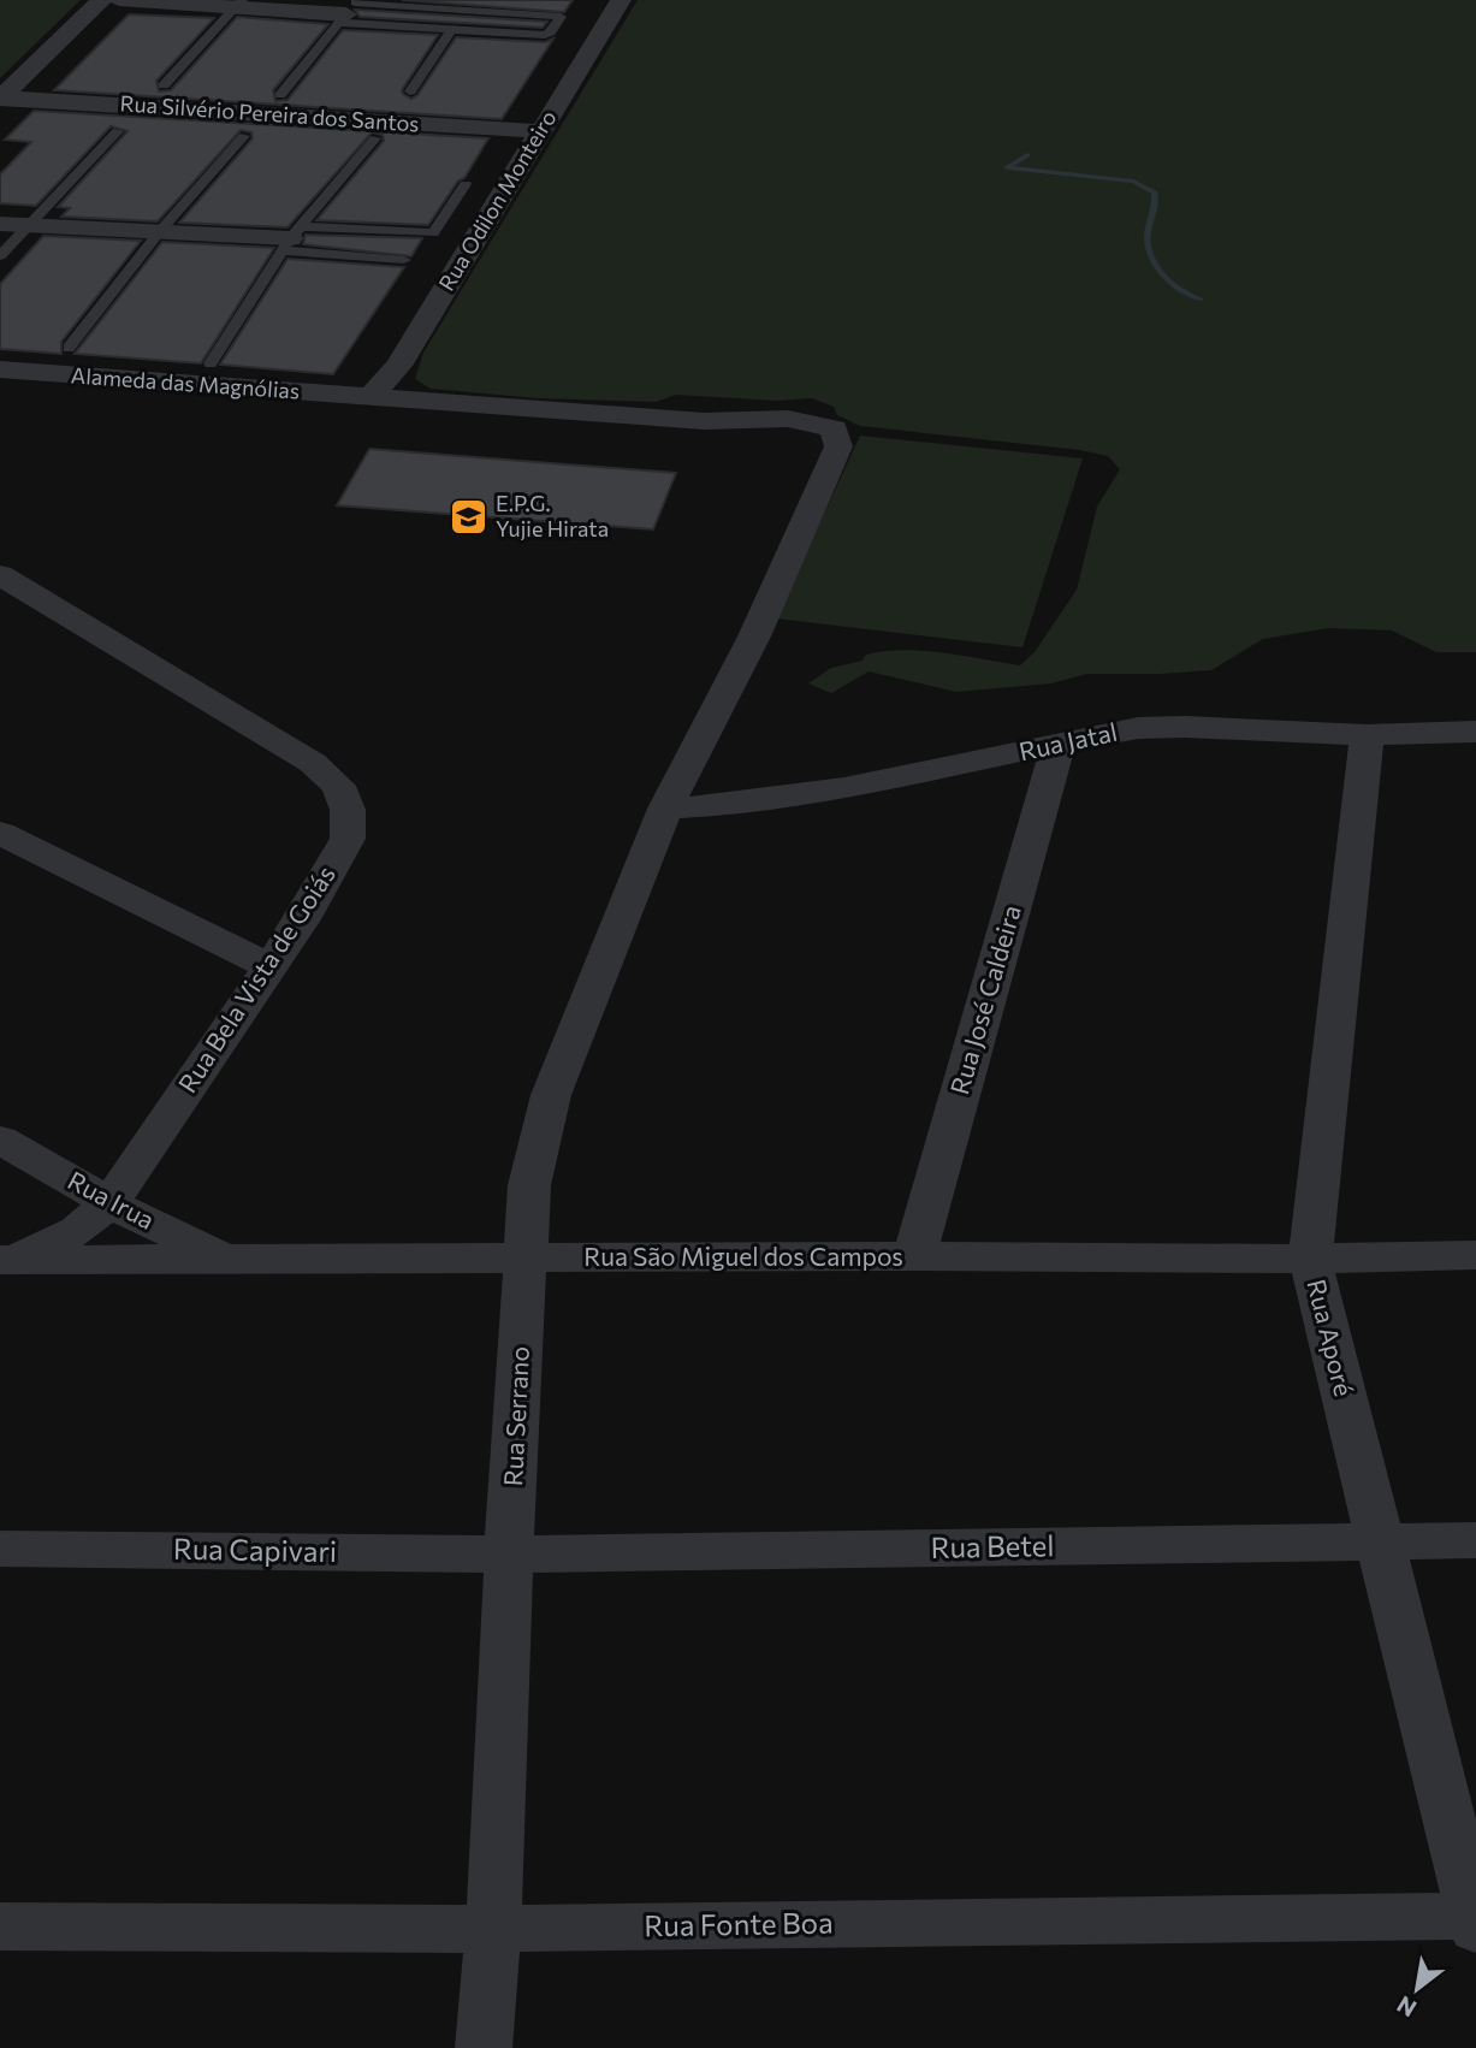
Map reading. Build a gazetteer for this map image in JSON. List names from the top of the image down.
{
  "streets": {
    "street": [
      "Rua Silvério Pereira dos Santos",
      "Rua Odilon Monteiro",
      "Alameda das Magnólias",
      "Rua Jatal",
      "Rua Bela Vista de Goiás",
      "Rua José Caldeira",
      "Rua Irua",
      "Rua São Miguel dos Campos",
      "Rua Aporé",
      "Rua Serrano",
      "Rua Betel",
      "Rua Capivari",
      "Rua Fonte Boa"
    ]
  },
  "crossings": [
    ["Rua Silvério Pereira dos Santos", "Rua Odilon Monteiro"],
    ["Rua Odilon Monteiro", "Alameda das Magnólias"],
    ["Alameda das Magnólias", "Rua Jatal"],
    ["Alameda das Magnólias", "Rua Serrano"],
    ["Rua Jatal", "Rua José Caldeira"],
    ["Rua Jatal", "Rua Aporé"],
    ["Rua Jatal", "Rua Serrano"],
    ["Rua Bela Vista de Goiás", "Rua Irua"],
    ["Rua Bela Vista de Goiás", "Rua São Miguel dos Campos"],
    ["Rua José Caldeira", "Rua São Miguel dos Campos"],
    ["Rua Irua", "Rua São Miguel dos Campos"],
    ["Rua São Miguel dos Campos", "Rua Aporé"],
    ["Rua São Miguel dos Campos", "Rua Serrano"],
    ["Rua Aporé", "Rua Betel"],
    ["Rua Aporé", "Rua Fonte Boa"],
    ["Rua Serrano", "Rua Betel"],
    ["Rua Serrano", "Rua Capivari"],
    ["Rua Serrano", "Rua Fonte Boa"],
    ["Rua Betel", "Rua Capivari"]
  ],
  "places": {
    "school or university": ["E.P.G. Yujie Hirata"]
  },
  "north": "bottom left"
}
